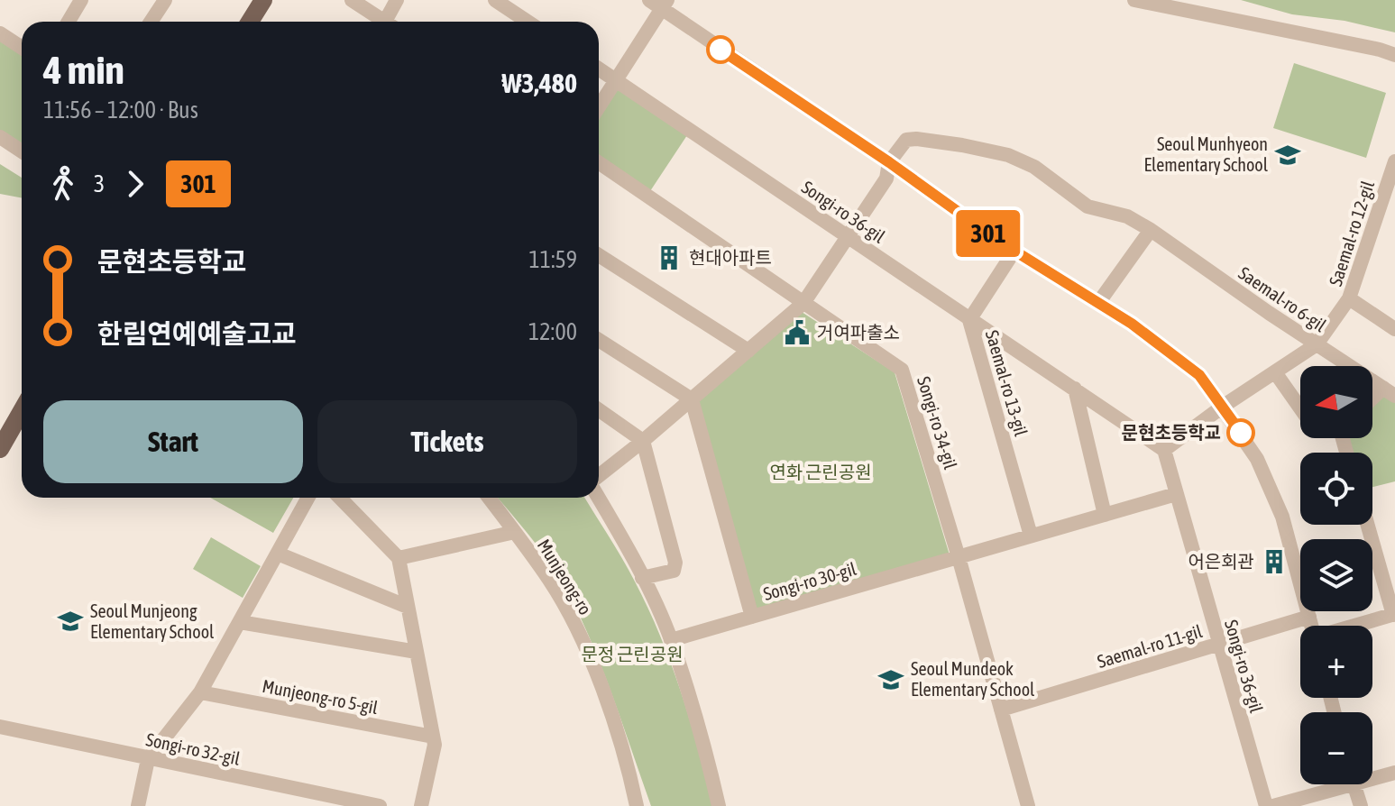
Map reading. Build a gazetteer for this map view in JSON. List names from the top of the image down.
{
  "streets": {
    "street": [
      "Songi-ro 36-gil",
      "Saemal-ro 12-gil",
      "Saemal-ro 6-gil",
      "Saemal-ro 13-gil",
      "Songi-ro 34-gil",
      "Munjeong-ro",
      "Songi-ro 30-gil",
      "Saemal-ro 11-gil",
      "Munjeong-ro 5-gil",
      "Songi-ro 32-gil"
    ]
  },
  "crossings": [
    ["Songi-ro 36-gil", "Saemal-ro 12-gil"],
    ["Songi-ro 36-gil", "Saemal-ro 13-gil"],
    ["Songi-ro 36-gil", "Saemal-ro 11-gil"],
    ["Saemal-ro 12-gil", "Saemal-ro 6-gil"],
    ["Songi-ro 34-gil", "Songi-ro 30-gil"],
    ["Songi-ro 34-gil", "Saemal-ro 11-gil"]
  ],
  "parks": ["연화 근린공원", "문정 근린공원"],
  "places": {
    "school or university": ["Seoul Munhyeon Elementary School", "Seoul Munjeong Elementary School", "Seoul Mundeok Elementary School"],
    "building": ["현대아파트", "어은회관"],
    "public building": ["거여파출소"],
    "other": ["문현초등학교"]
  },
  "lines": ["bus line 301"],
  "north": "left",
  "page": {
    "on_map": "301",
    "heading": ["4 min", "11:56 – 12:00 · Bus", "₩3,480"],
    "legs": ["3", "301"],
    "list": [
      {
        "name": "문현초등학교",
        "value": "11:59"
      },
      {
        "name": "한림연예예술고교",
        "value": "12:00"
      }
    ],
    "map_buttons": ["+", "−"],
    "buttons": ["Start", "Tickets"]
  }
}
